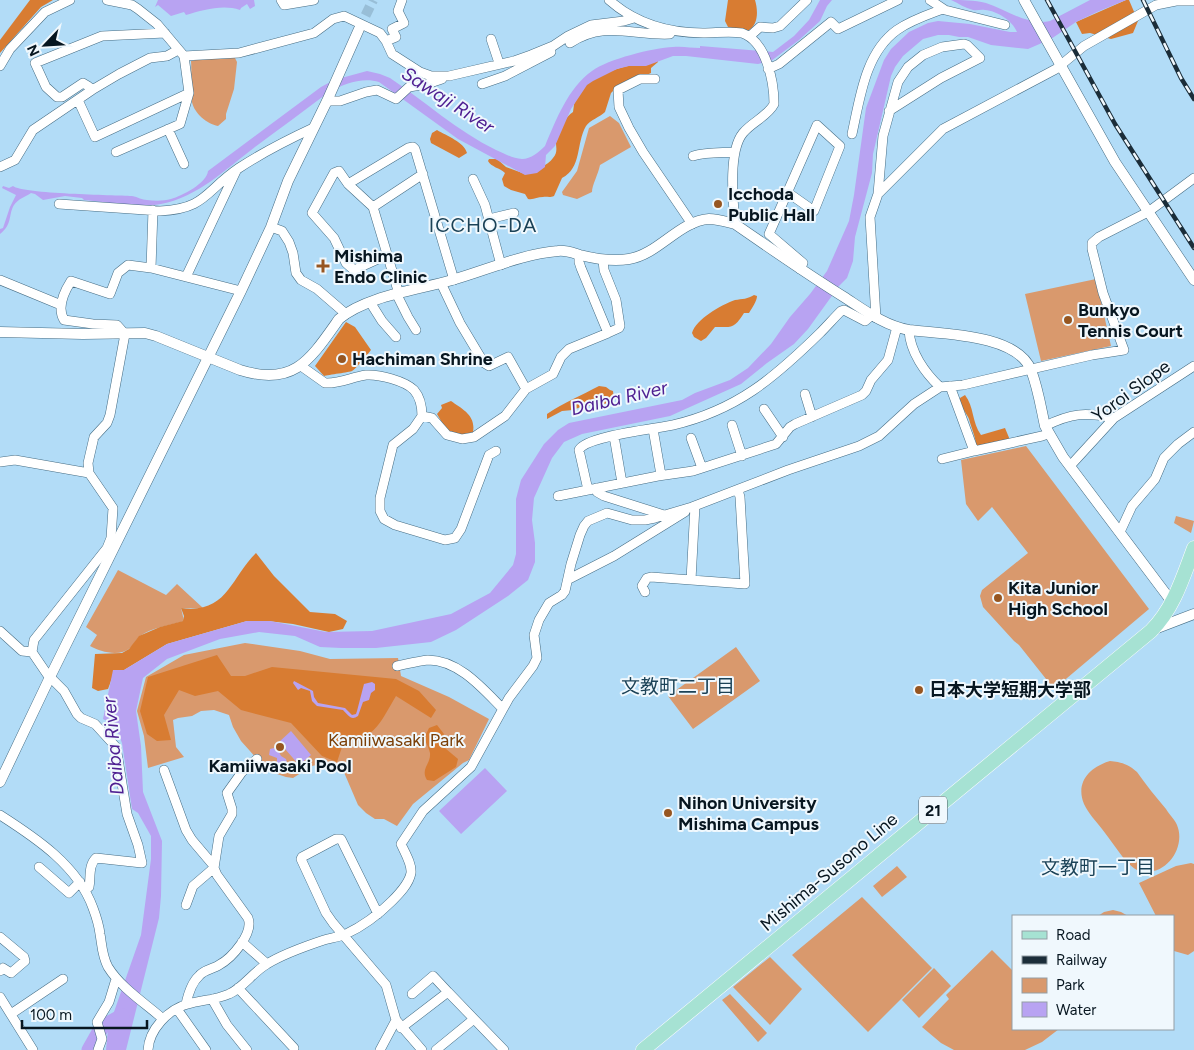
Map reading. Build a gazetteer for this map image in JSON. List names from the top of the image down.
{
  "streets": {
    "main road": ["21", "Mishima-Susono Line"],
    "street": ["Yoroi Slope"]
  },
  "districts": ["ICCHO-DA", "文教町二丁目", "文教町一丁目"],
  "water": ["Sawaji River", "Daiba River"],
  "parks": ["Kamiiwasaki Park"],
  "places": {
    "other": [
      "Icchoda Public Hall",
      "Bunkyo Tennis Court",
      "Hachiman Shrine",
      "Kita Junior High School",
      "日本大学短期大学部",
      "Kamiiwasaki Pool",
      "Nihon University Mishima Campus"
    ],
    "health": ["Mishima Endo Clinic"]
  },
  "legend": [
    "Road",
    "Railway",
    "Park",
    "Water"
  ],
  "scale_bar": "100 m",
  "north": "bottom left"
}
